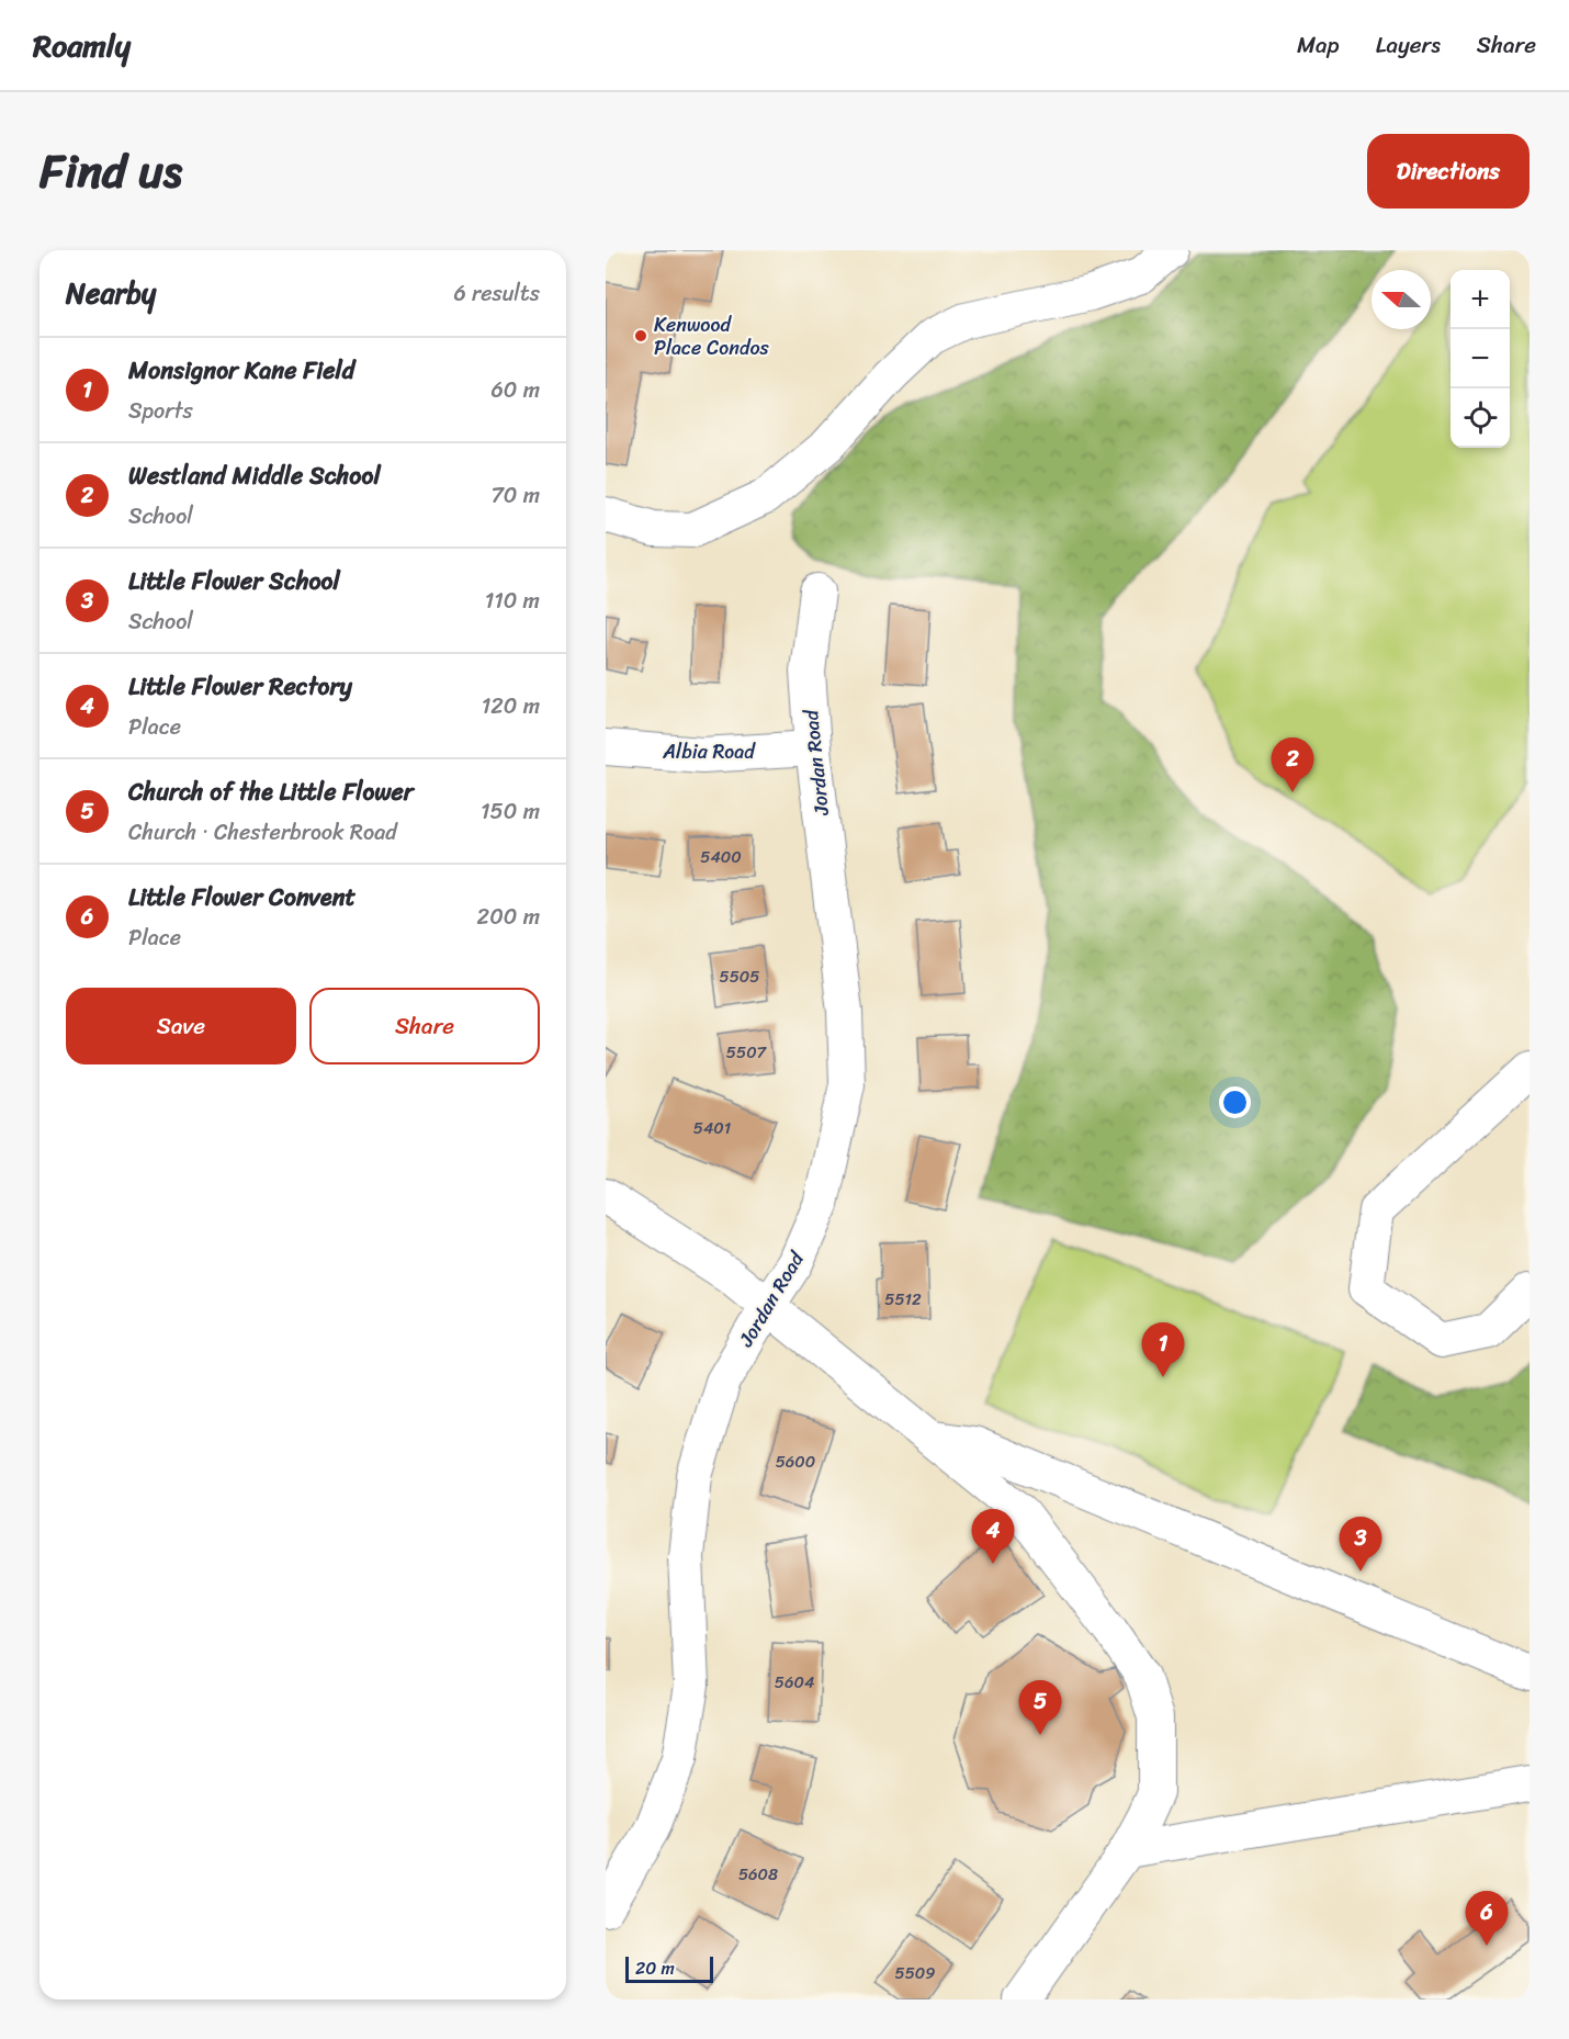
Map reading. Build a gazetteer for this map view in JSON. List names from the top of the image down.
{
  "streets": {
    "street": ["Albia Road", "Jordan Road"]
  },
  "crossings": [
    ["Albia Road", "Jordan Road"]
  ],
  "places": ["Kenwood Place Condos"],
  "house_numbers": [
    "5400",
    "5505",
    "5507",
    "5401",
    "5512",
    "5600",
    "5604",
    "5608",
    "5509"
  ],
  "scale_bar": "20 m",
  "north": "left",
  "page": {
    "header": "Roamly",
    "nav": ["Map", "Layers", "Share"],
    "title": "Find us",
    "buttons": [
      "Directions",
      ["Save", "Share"]
    ],
    "heading": ["Nearby", "6 results"],
    "map_buttons": ["+", "−"],
    "list": [
      {
        "mark": "1",
        "name": "Monsignor Kane Field",
        "note": "Sports",
        "value": "60 m"
      },
      {
        "mark": "2",
        "name": "Westland Middle School",
        "note": "School",
        "value": "70 m"
      },
      {
        "mark": "3",
        "name": "Little Flower School",
        "note": "School",
        "value": "110 m"
      },
      {
        "mark": "4",
        "name": "Little Flower Rectory",
        "note": "Place",
        "value": "120 m"
      },
      {
        "mark": "5",
        "name": "Church of the Little Flower",
        "note": "Church · Chesterbrook Road",
        "value": "150 m"
      },
      {
        "mark": "6",
        "name": "Little Flower Convent",
        "note": "Place",
        "value": "200 m"
      }
    ],
    "pins": [
      "2",
      "1",
      "4",
      "3",
      "5",
      "6"
    ],
    "scale": "20 m"
  }
}
